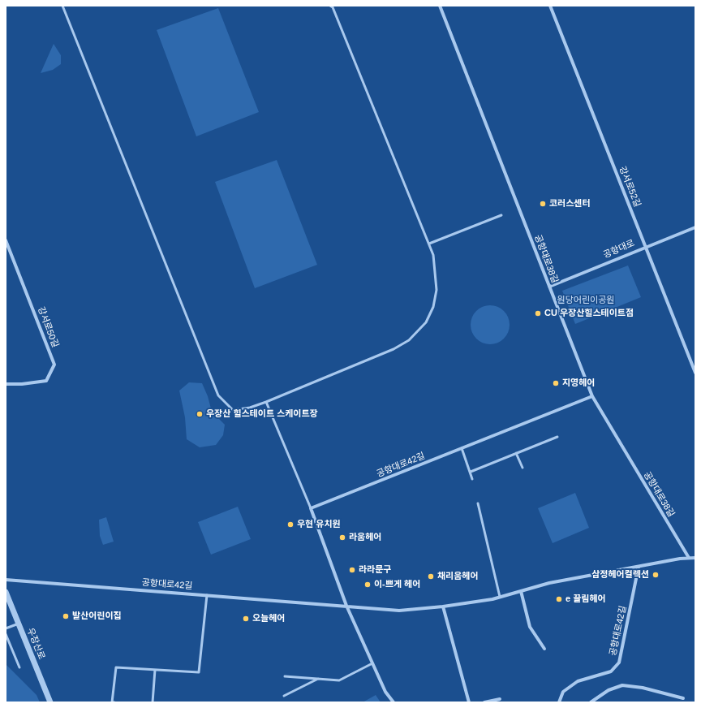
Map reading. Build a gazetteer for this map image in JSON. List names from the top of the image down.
{
  "streets": {
    "street": [
      "강서로52길",
      "공항대로",
      "공항대로38길",
      "강서로50길",
      "공항대로42길",
      "우장산로"
    ]
  },
  "crossings": [
    ["강서로52길", "공항대로"],
    ["공항대로", "공항대로38길"],
    ["공항대로38길", "공항대로42길"]
  ],
  "parks": ["원당어린이공원"],
  "places": [
    "코러스센터",
    "CU 우장산힐스테이트점",
    "지영헤어",
    "우장산 힐스테이트 스케이트장",
    "우현 유치원",
    "라움헤어",
    "라라문구",
    "삼정헤어컬렉션",
    "채리움헤어",
    "이-쁘게 헤어",
    "e 끌림헤어",
    "발산어린이집",
    "오늘헤어"
  ]
}
